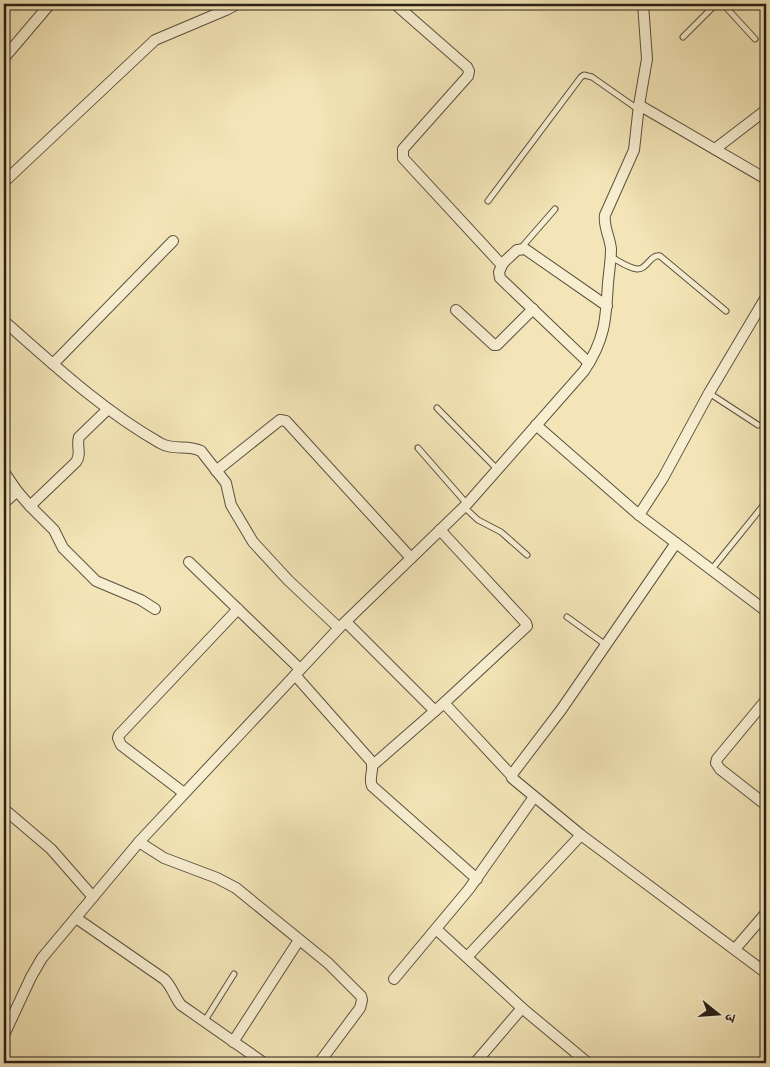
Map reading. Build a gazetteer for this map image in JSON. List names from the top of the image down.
{
  "north": "right"
}
